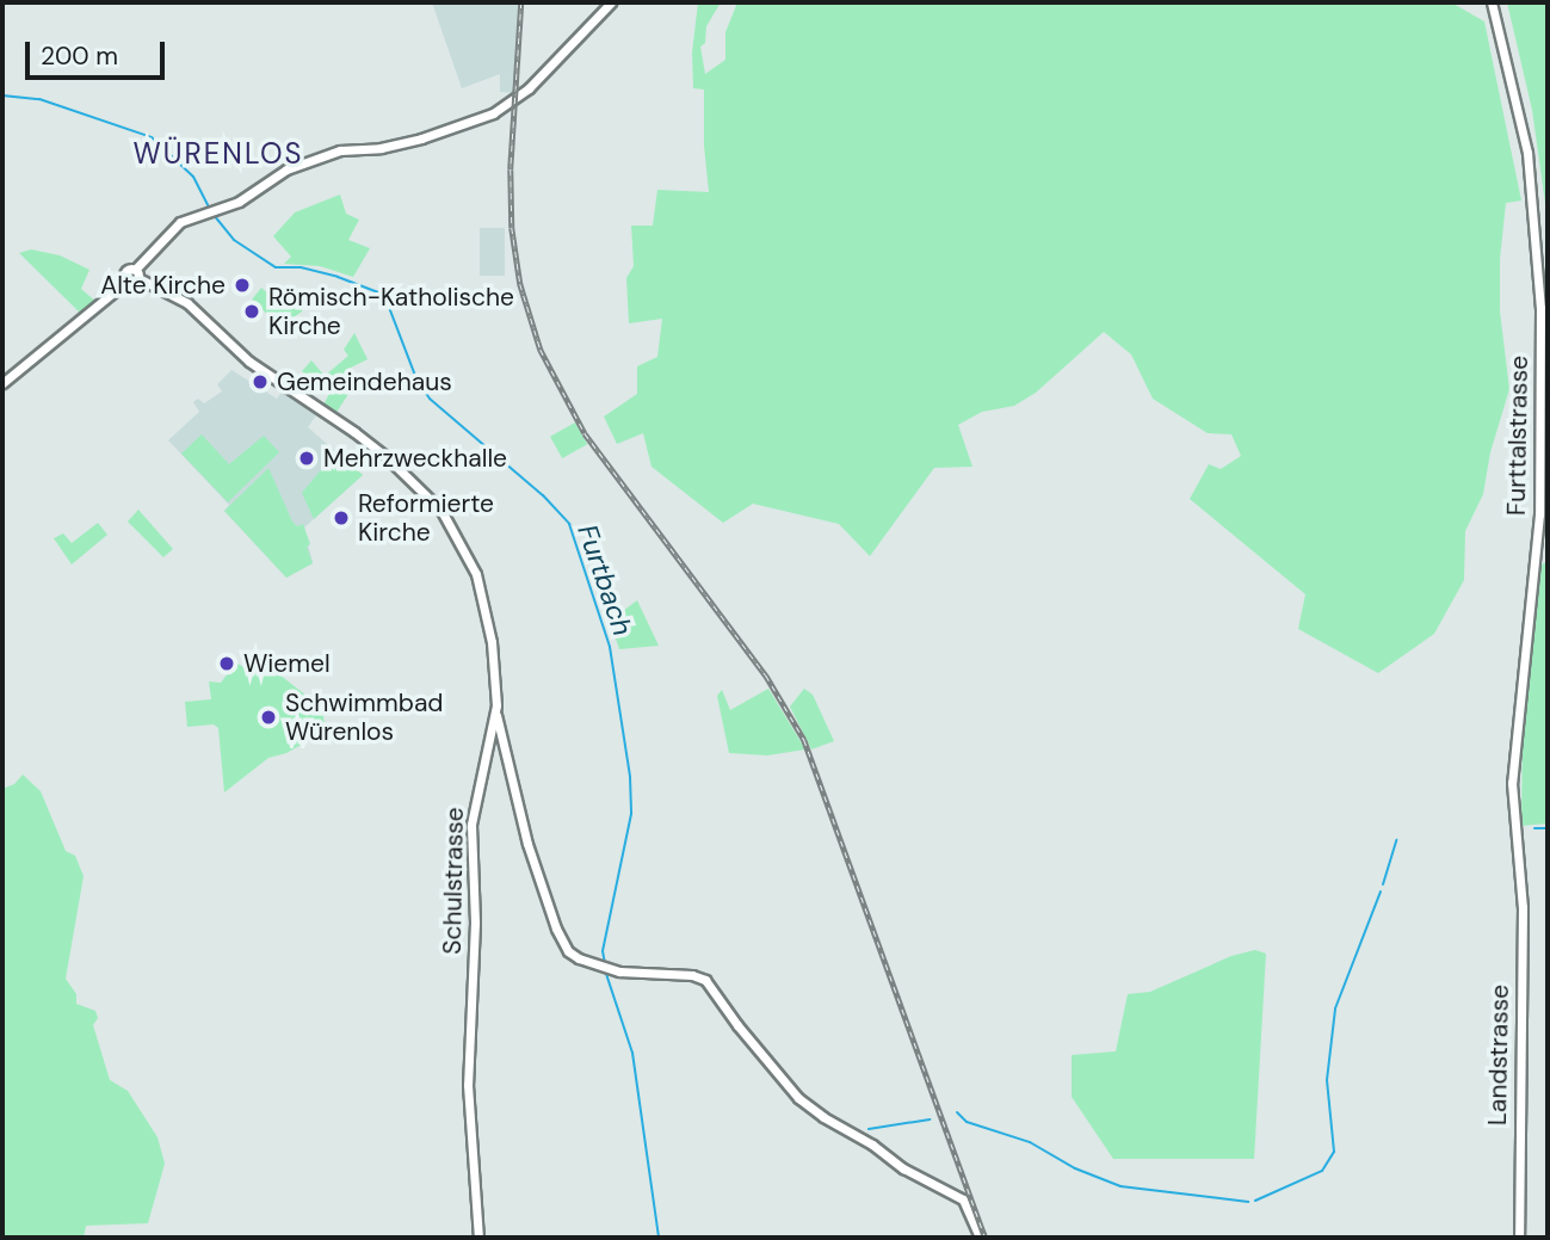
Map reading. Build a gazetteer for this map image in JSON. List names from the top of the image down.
{
  "streets": {
    "main road": ["Furttalstrasse", "Schulstrasse", "Landstrasse"]
  },
  "crossings": [
    ["Furttalstrasse", "Landstrasse"]
  ],
  "districts": ["WÜRENLOS"],
  "water": ["Furtbach"],
  "places": [
    "Alte Kirche",
    "Römisch-Katholische Kirche",
    "Gemeindehaus",
    "Mehrzweckhalle",
    "Reformierte Kirche",
    "Wiemel",
    "Schwimmbad Würenlos"
  ],
  "scale_bar": "200 m"
}
